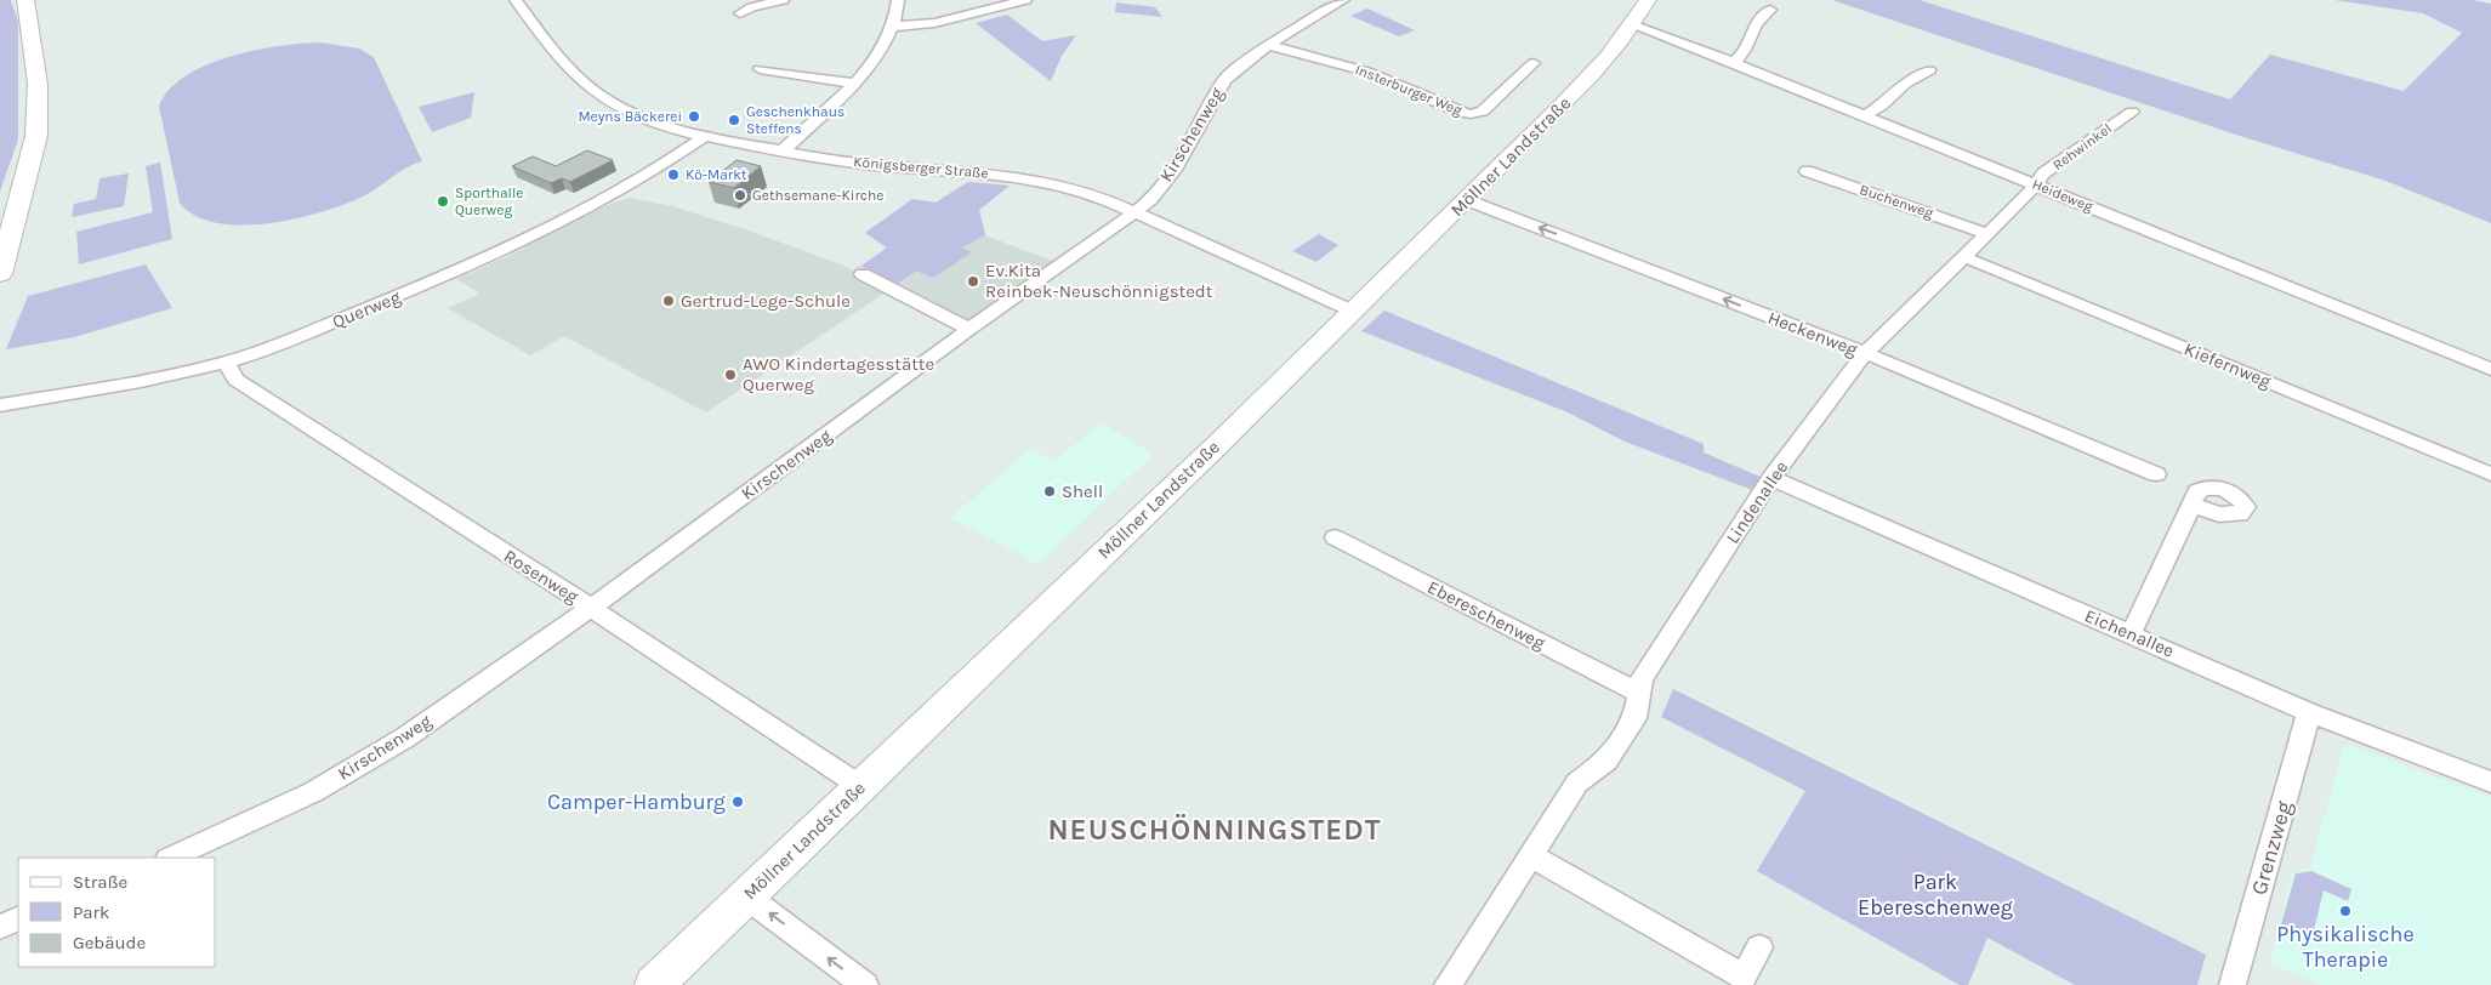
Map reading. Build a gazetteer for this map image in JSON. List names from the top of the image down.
{
  "streets": {
    "main road": ["Möllner Landstraße"],
    "street": [
      "Insterburger Weg",
      "Kirschenweg",
      "Rehwinkel",
      "Königsberger Straße",
      "Heideweg",
      "Buchenweg",
      "Querweg",
      "Heckenweg",
      "Kiefernweg",
      "Lindenallee",
      "Rosenweg",
      "Ebereschenweg",
      "Eichenallee",
      "Grenzweg"
    ]
  },
  "crossings": [
    ["Insterburger Weg", "Kirschenweg"],
    ["Kirschenweg", "Königsberger Straße"],
    ["Kirschenweg", "Rosenweg"],
    ["Rehwinkel", "Heideweg"],
    ["Rehwinkel", "Lindenallee"],
    ["Möllner Landstraße", "Königsberger Straße"],
    ["Möllner Landstraße", "Heideweg"],
    ["Möllner Landstraße", "Heckenweg"],
    ["Möllner Landstraße", "Rosenweg"],
    ["Königsberger Straße", "Querweg"],
    ["Heideweg", "Lindenallee"],
    ["Buchenweg", "Lindenallee"],
    ["Querweg", "Rosenweg"],
    ["Heckenweg", "Lindenallee"],
    ["Kiefernweg", "Lindenallee"],
    ["Lindenallee", "Ebereschenweg"],
    ["Lindenallee", "Eichenallee"],
    ["Eichenallee", "Grenzweg"]
  ],
  "one_way": ["Heckenweg"],
  "districts": ["NEUSCHÖNNINGSTEDT"],
  "parks": ["Park Ebereschenweg"],
  "places": [
    "Meyns Bäckerei",
    "Geschenkhaus Steffens",
    "Kö-Markt",
    "Gethsemane-Kirche",
    "Sporthalle Querweg",
    "Ev.Kita Reinbek-Neuschönnigstedt",
    "Gertrud-Lege-Schule",
    "AWO Kindertagesstätte Querweg",
    "Shell",
    "Camper-Hamburg",
    "Physikalische Therapie"
  ],
  "legend": ["Straße", "Park", "Gebäude"]
}
